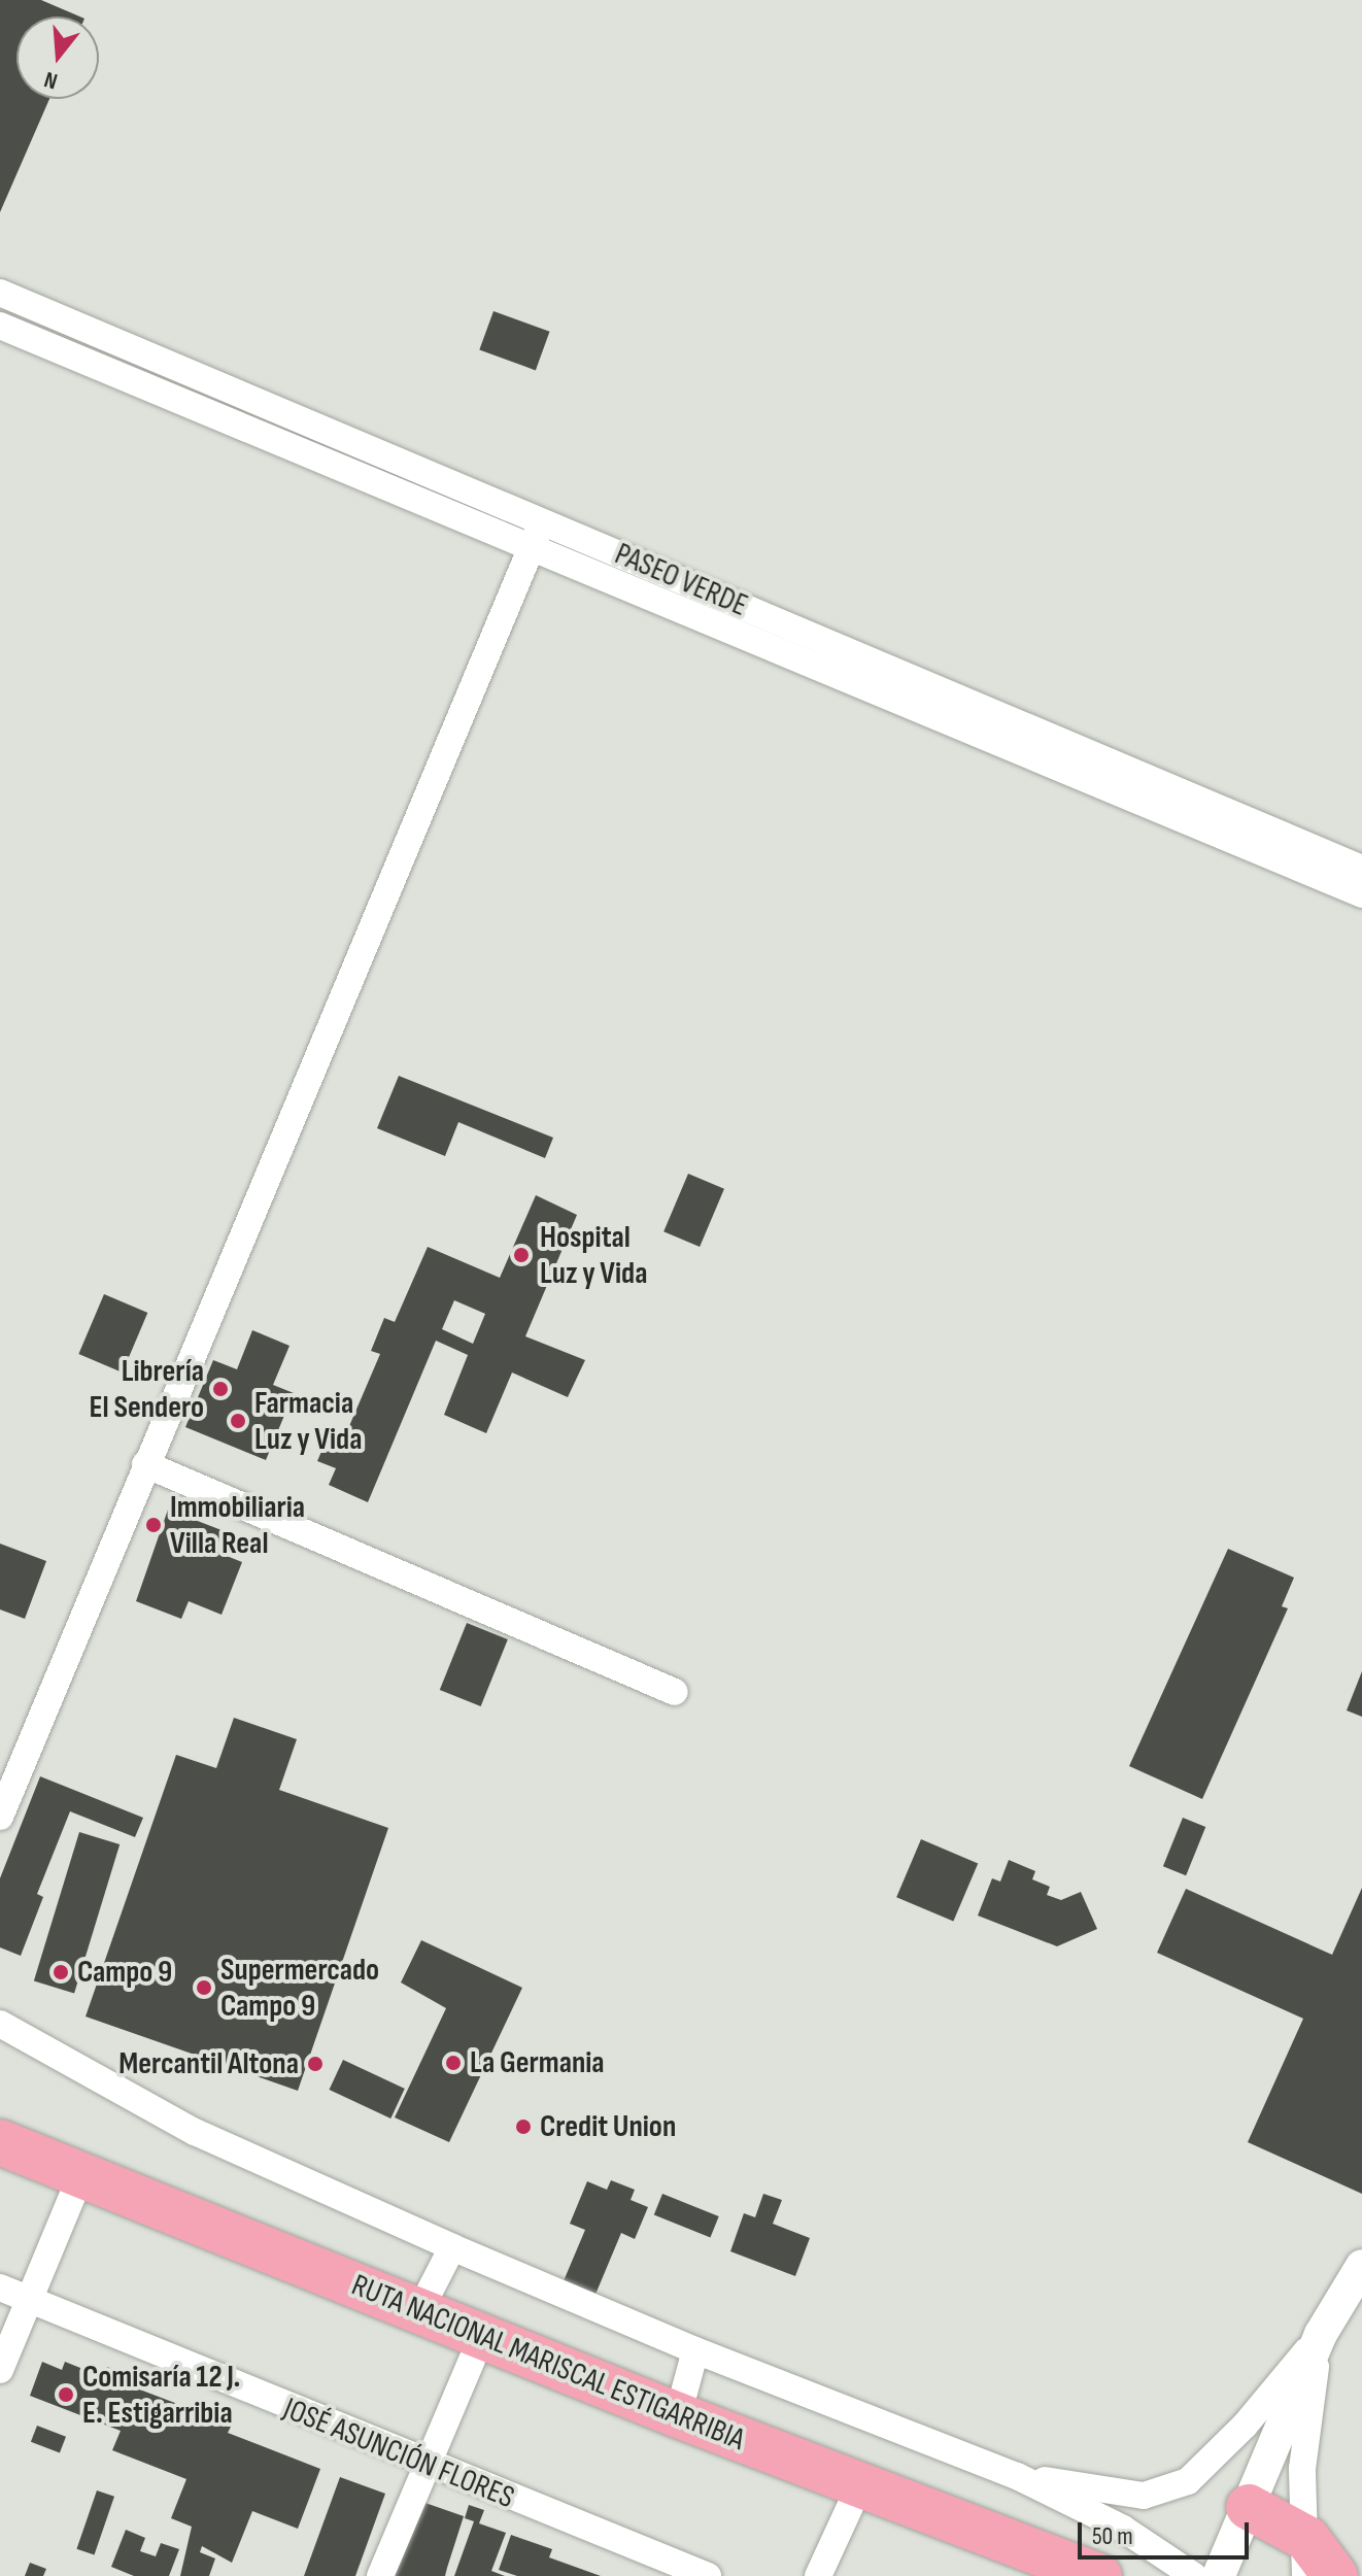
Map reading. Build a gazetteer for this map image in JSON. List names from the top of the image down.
{
  "streets": {
    "highway": ["RUTA NACIONAL MARISCAL ESTIGARRIBIA"],
    "street": ["PASEO VERDE", "JOSÉ ASUNCIÓN FLORES"]
  },
  "places": [
    "Hospital Luz y Vida",
    "Librería El Sendero",
    "Farmacia Luz y Vida",
    "Immobiliaria Villa Real",
    "Campo 9",
    "Supermercado Campo 9",
    "La Germania",
    "Mercantil Altona",
    "Credit Union",
    "Comisaría 12 J. E. Estigarribia"
  ],
  "scale_bar": "50 m",
  "north": "bottom"
}
